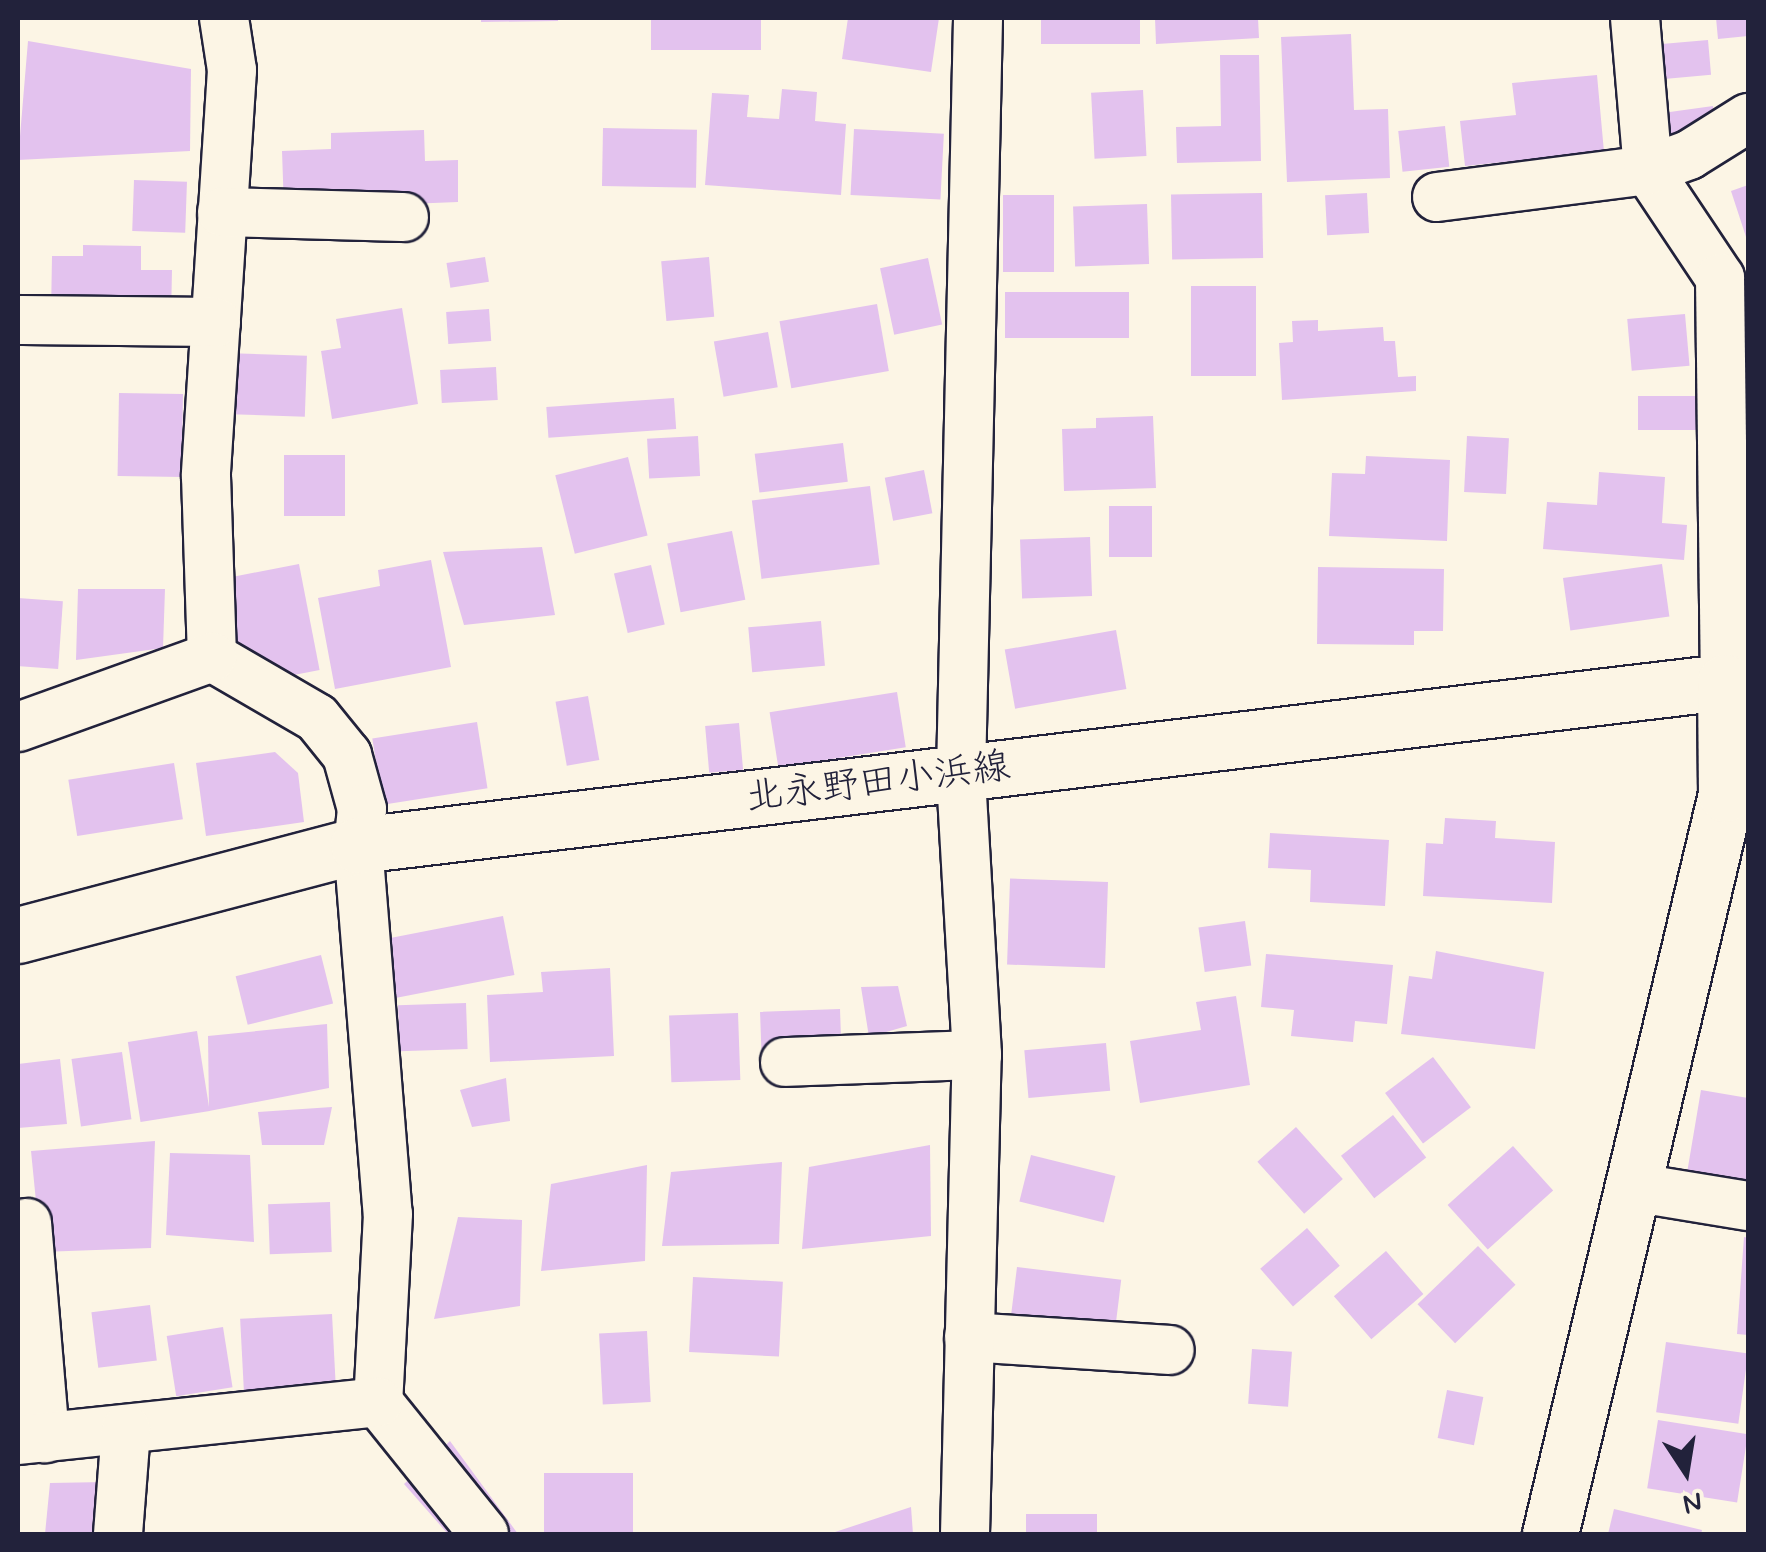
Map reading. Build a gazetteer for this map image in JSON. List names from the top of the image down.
{
  "streets": {
    "main road": ["北永野田小浜線"]
  },
  "north": "bottom"
}
